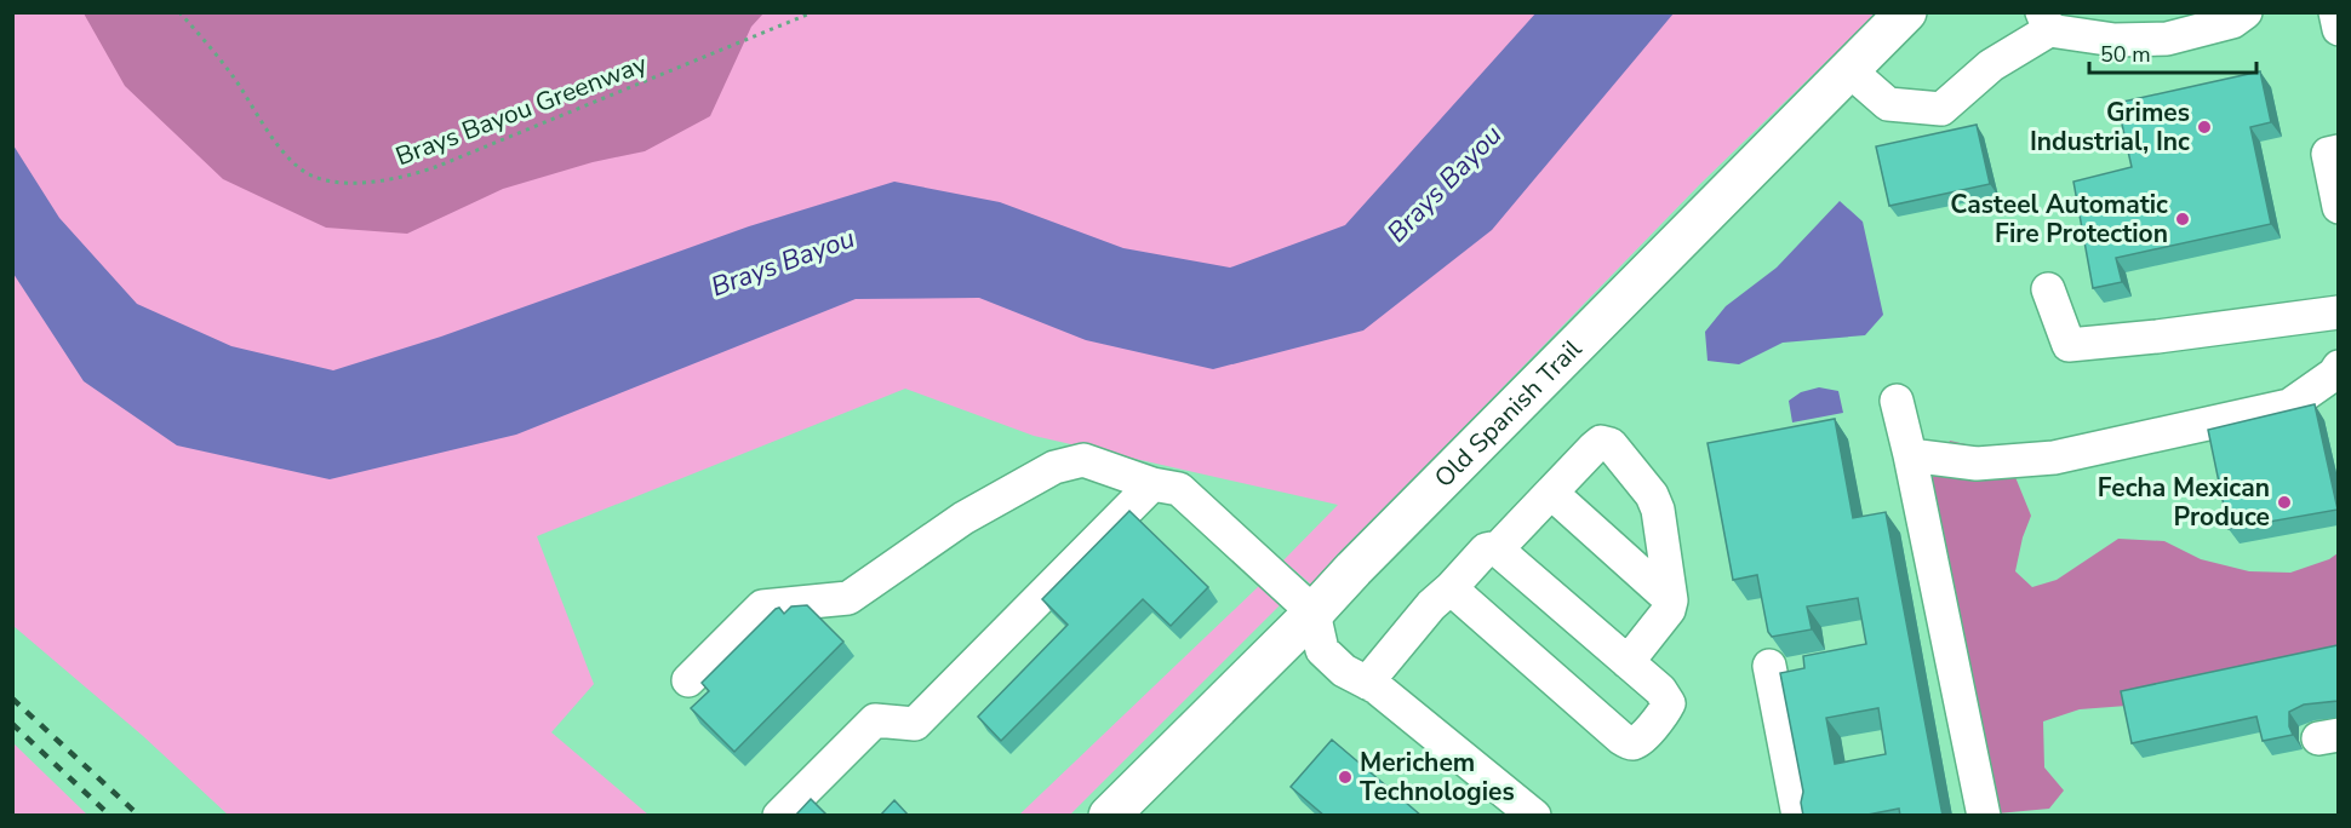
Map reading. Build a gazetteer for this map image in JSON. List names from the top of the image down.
{
  "streets": {
    "main road": ["Old Spanish Trail"],
    "path": ["Brays Bayou Greenway"]
  },
  "water": ["Brays Bayou"],
  "places": [
    "Grimes Industrial, Inc",
    "Casteel Automatic Fire Protection",
    "Fecha Mexican Produce",
    "Merichem Technologies"
  ],
  "scale_bar": "50 m"
}
